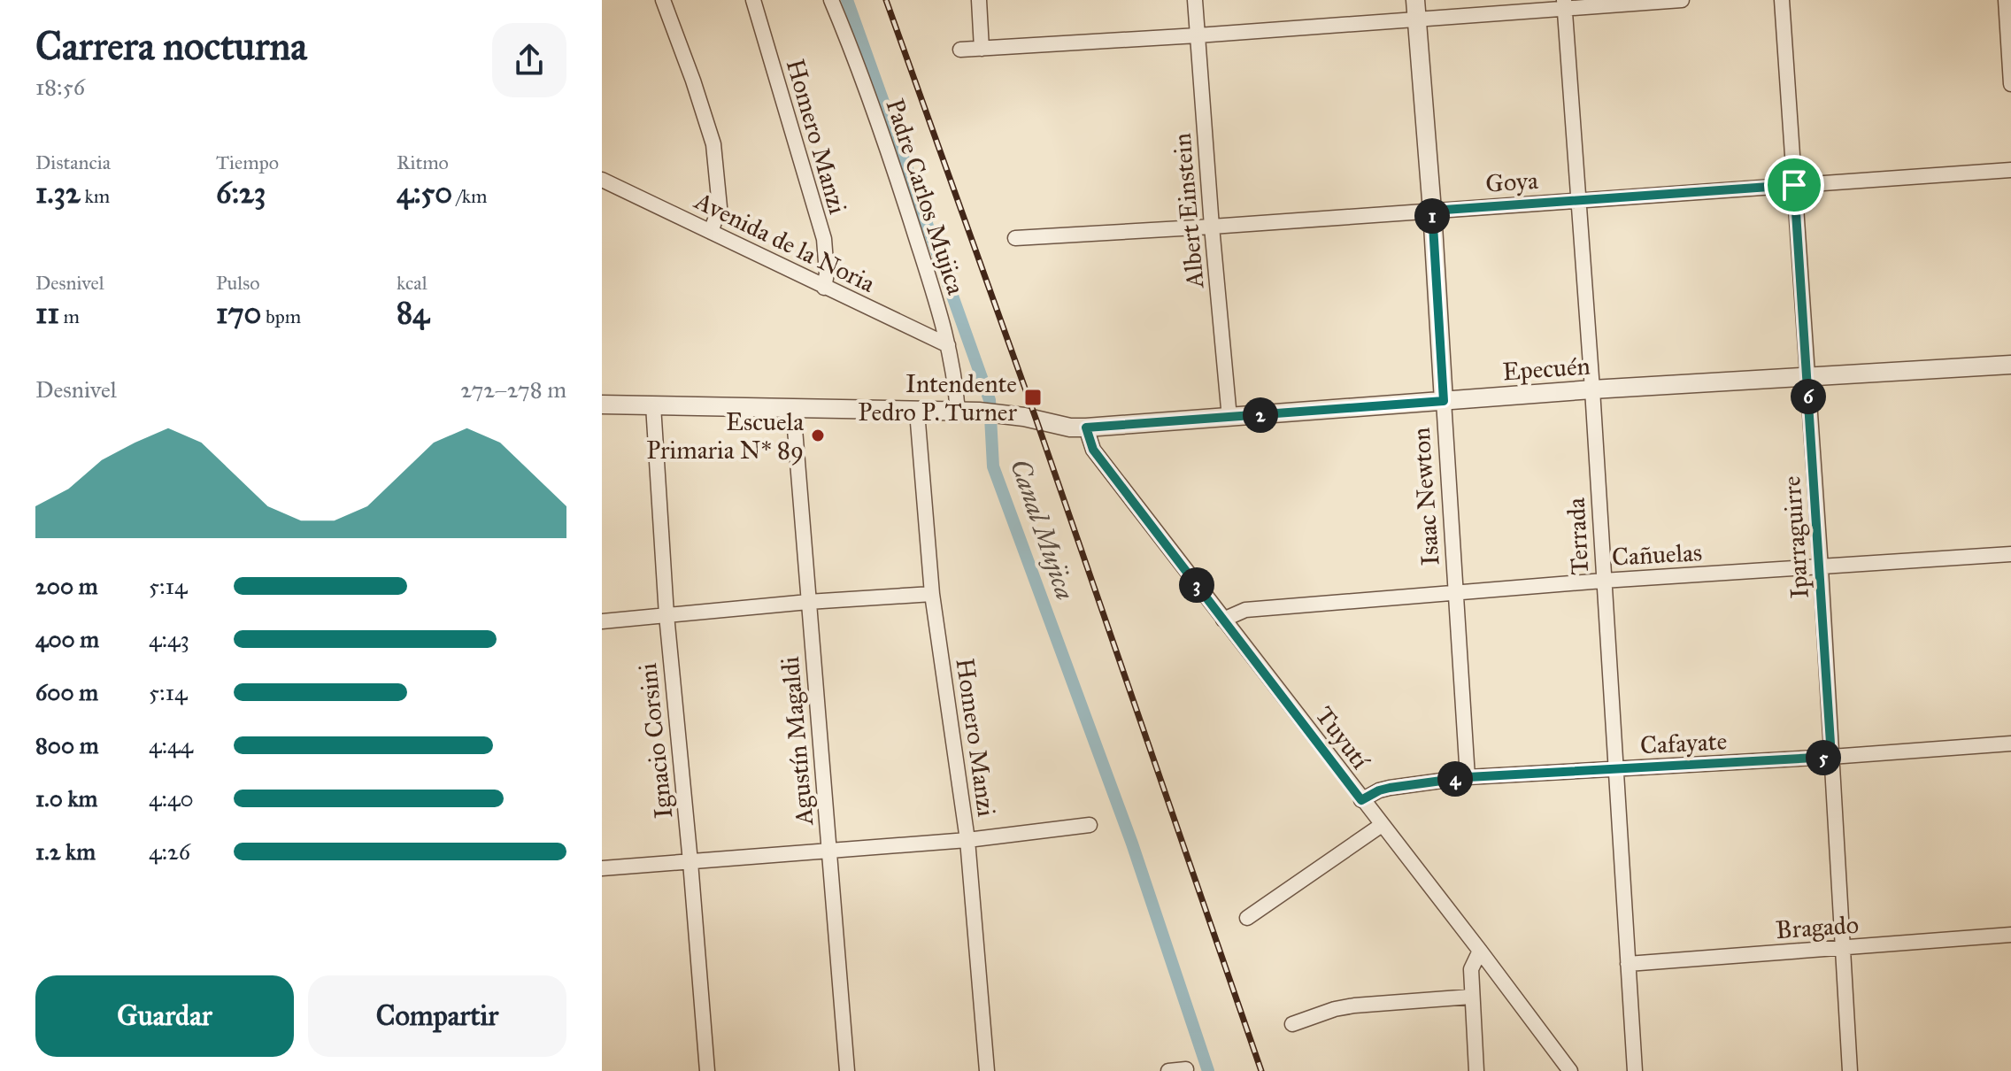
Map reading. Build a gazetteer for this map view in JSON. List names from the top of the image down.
{
  "streets": {
    "street": [
      "Homero Manzi",
      "Goya",
      "Padre Carlos Mujica",
      "Albert Einstein",
      "Avenida de la Noria",
      "Epecuén",
      "Isaac Newton",
      "Terrada",
      "Iparraguirre",
      "Cañuelas",
      "Tuyutí",
      "Ignacio Corsini",
      "Agustín Magaldi",
      "Cafayate",
      "Bragado"
    ]
  },
  "crossings": [
    ["Homero Manzi", "Avenida de la Noria"],
    ["Homero Manzi", "Epecuén"],
    ["Goya", "Albert Einstein"],
    ["Goya", "Isaac Newton"],
    ["Goya", "Terrada"],
    ["Goya", "Iparraguirre"],
    ["Padre Carlos Mujica", "Avenida de la Noria"],
    ["Padre Carlos Mujica", "Epecuén"],
    ["Albert Einstein", "Epecuén"],
    ["Epecuén", "Isaac Newton"],
    ["Epecuén", "Terrada"],
    ["Epecuén", "Iparraguirre"],
    ["Epecuén", "Tuyutí"],
    ["Epecuén", "Ignacio Corsini"],
    ["Epecuén", "Agustín Magaldi"],
    ["Isaac Newton", "Cañuelas"],
    ["Isaac Newton", "Cafayate"],
    ["Terrada", "Cañuelas"],
    ["Terrada", "Cafayate"],
    ["Terrada", "Bragado"],
    ["Iparraguirre", "Cañuelas"],
    ["Iparraguirre", "Cafayate"],
    ["Iparraguirre", "Bragado"],
    ["Cañuelas", "Tuyutí"],
    ["Tuyutí", "Cafayate"]
  ],
  "water": ["Canal Mujica"],
  "places": {
    "transit": ["Intendente Pedro P. Turner"],
    "other": ["Escuela Primaria N* 89"]
  },
  "page": {
    "heading": ["Carrera nocturna", "18:56"],
    "stats": [
      ["Distancia", "1.32 km"],
      ["Tiempo", "6:23"],
      ["Ritmo", "4:50 /km"],
      ["Desnivel", "11 m"],
      ["Pulso", "170 bpm"],
      ["kcal", "84"]
    ],
    "pins": [
      "1",
      "6",
      "2",
      "3",
      "5",
      "4"
    ],
    "chart": ["Desnivel", "272–278 m"],
    "list": [
      {
        "name": "200 m",
        "note": "5:14"
      },
      {
        "name": "400 m",
        "note": "4:43"
      },
      {
        "name": "600 m",
        "note": "5:14"
      },
      {
        "name": "800 m",
        "note": "4:44"
      },
      {
        "name": "1.0 km",
        "note": "4:40"
      },
      {
        "name": "1.2 km",
        "note": "4:26"
      }
    ],
    "buttons": ["Guardar", "Compartir"]
  }
}
